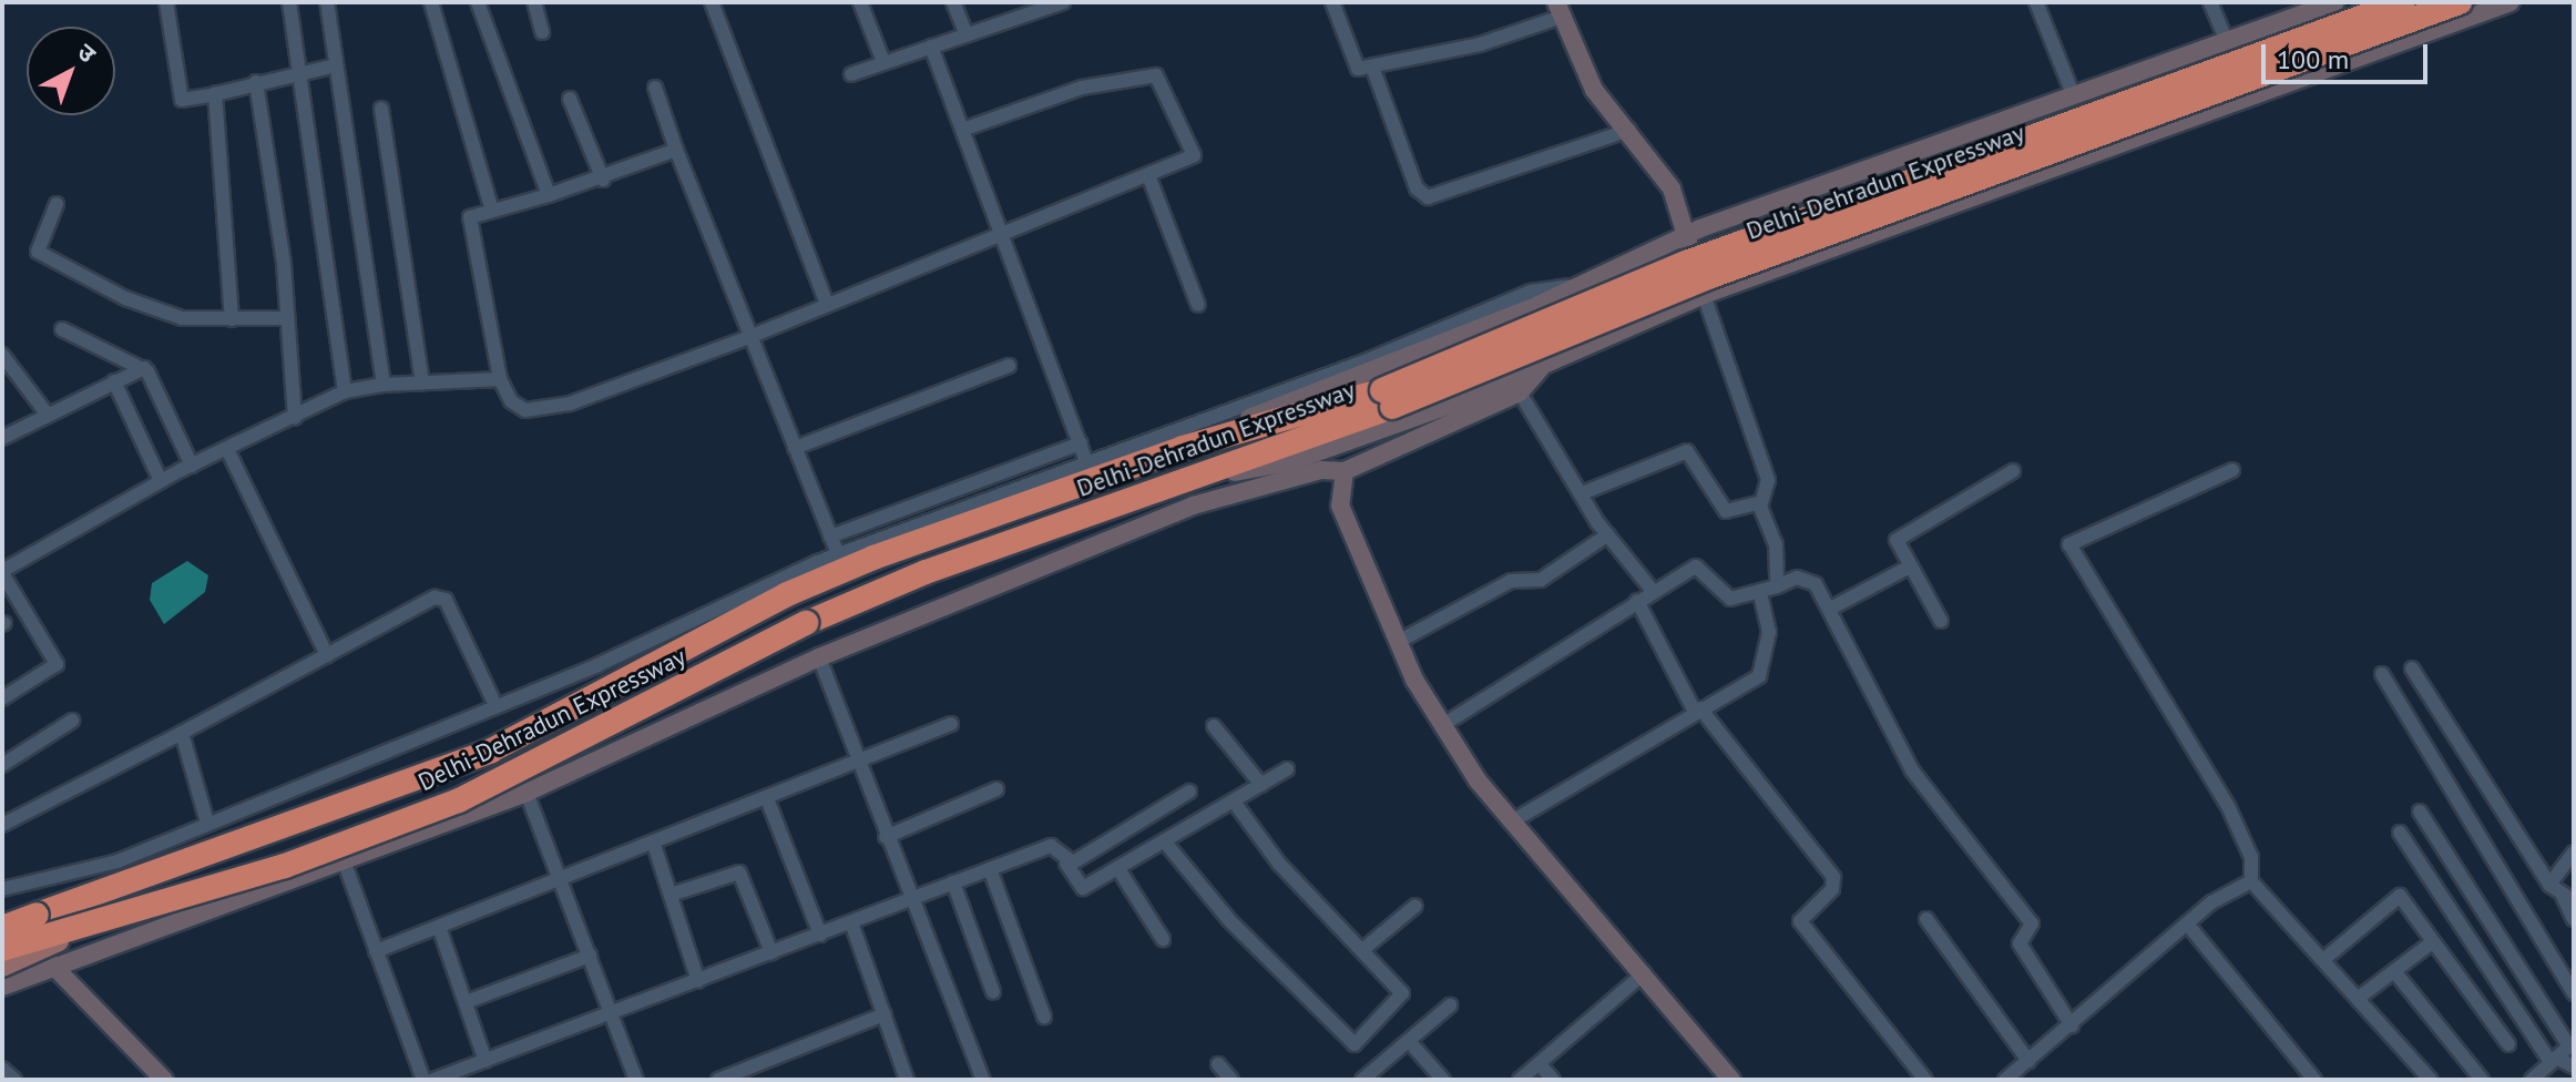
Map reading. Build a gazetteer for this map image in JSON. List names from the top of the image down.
{
  "streets": {
    "highway": ["Delhi-Dehradun Expressway"]
  },
  "scale_bar": "100 m",
  "north": "top right"
}
